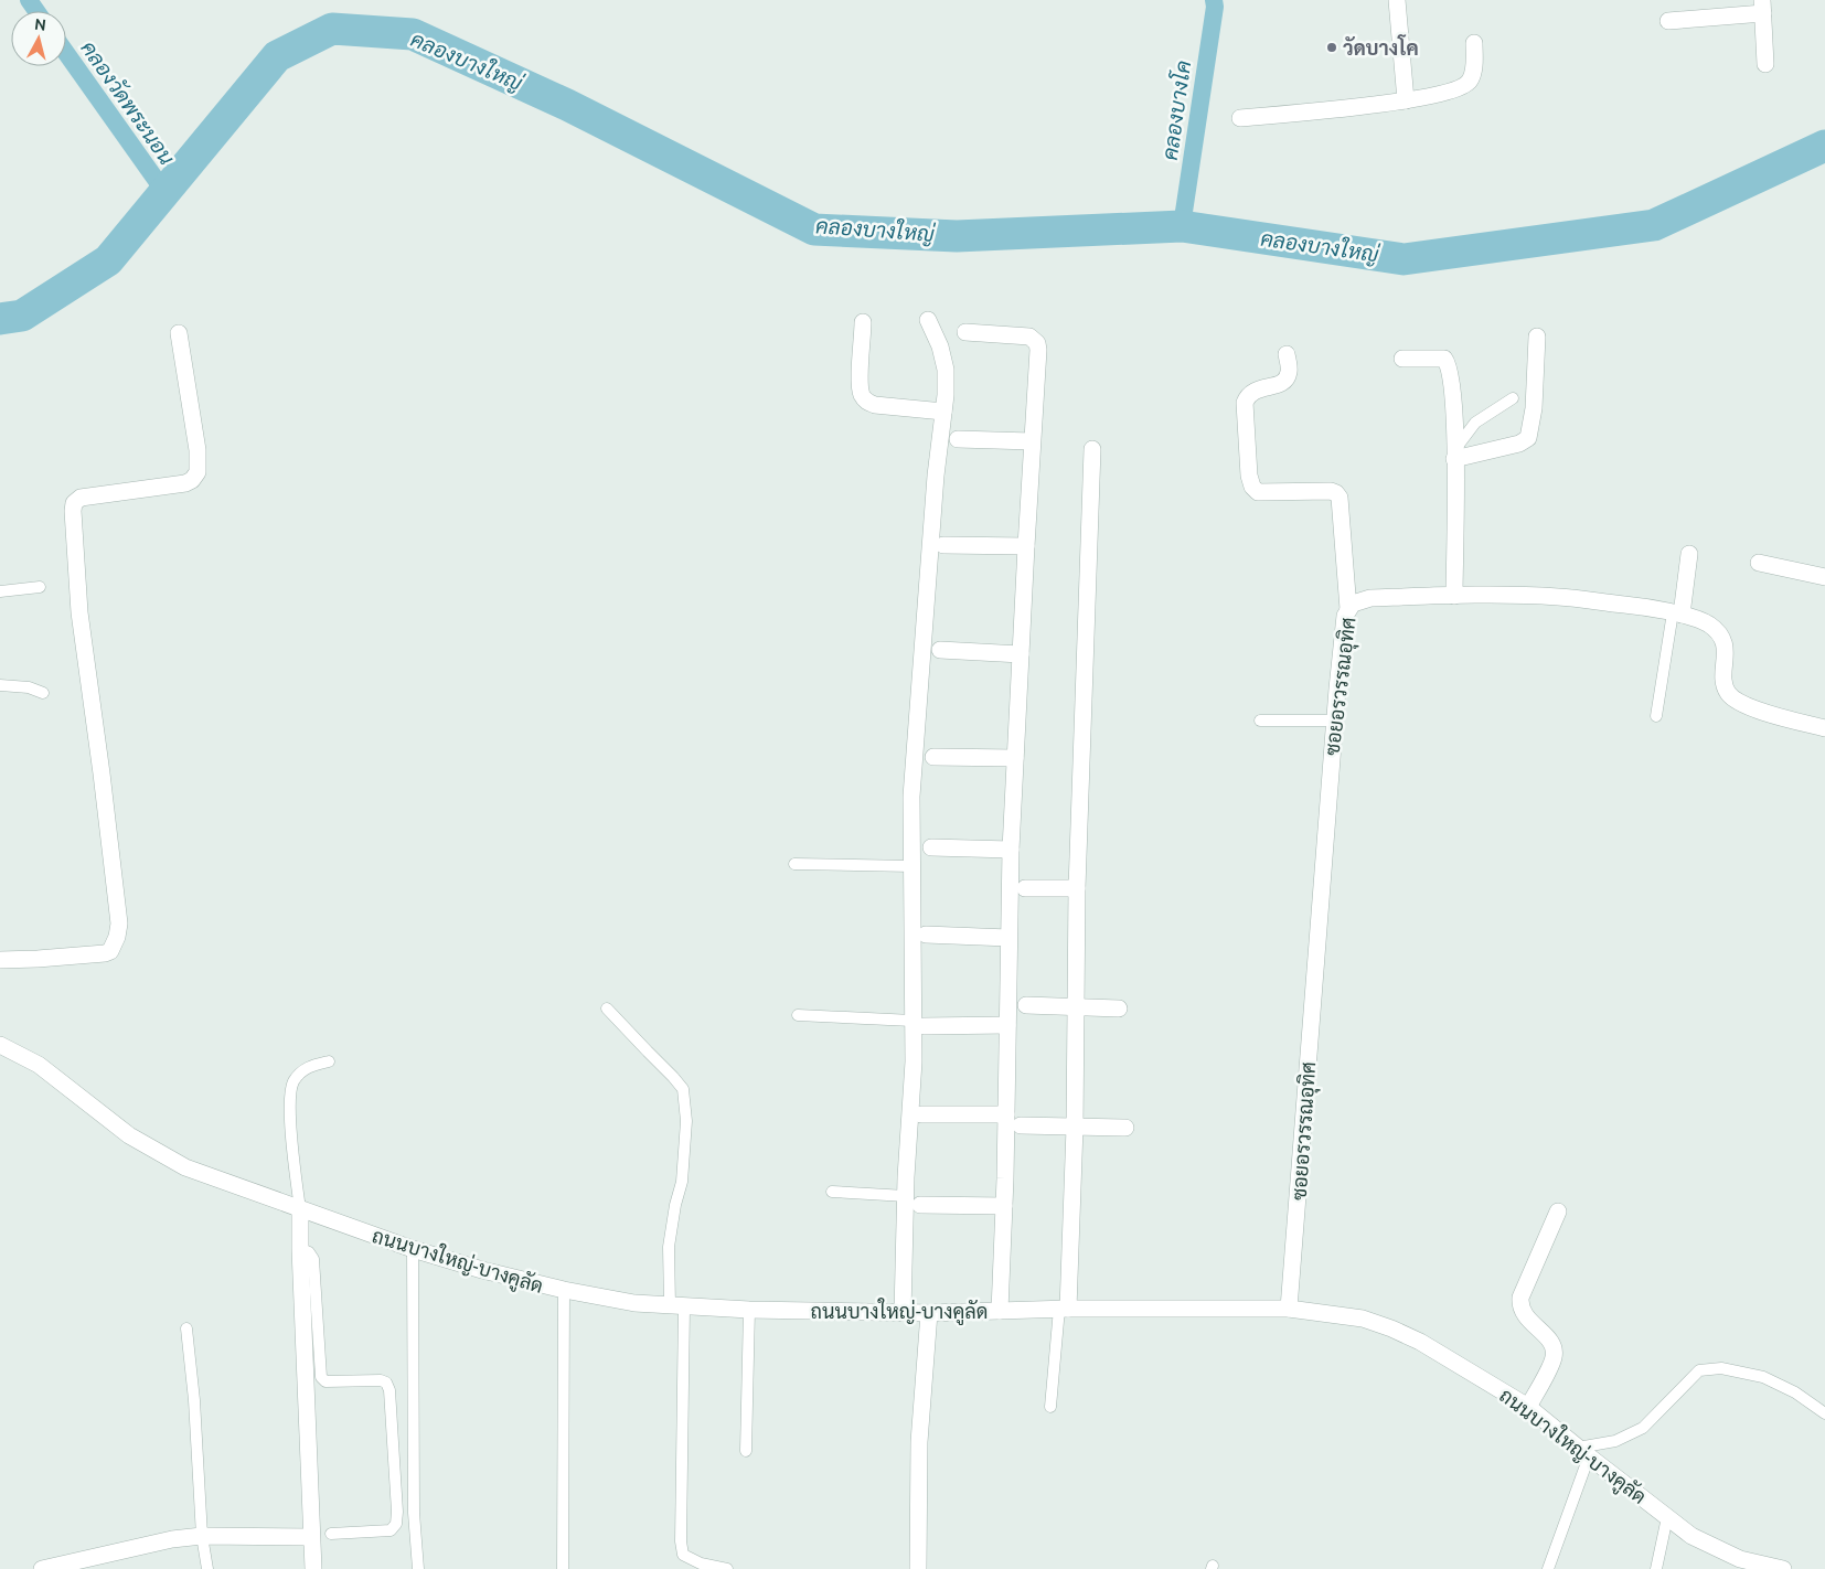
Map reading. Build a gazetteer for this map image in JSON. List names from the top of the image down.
{
  "streets": {
    "street": ["ซอยอรวรรณอุทิศ", "ถนนบางใหญ่-บางคูลัด"]
  },
  "crossings": [
    ["ซอยอรวรรณอุทิศ", "ถนนบางใหญ่-บางคูลัด"]
  ],
  "water": ["คลองบางใหญ่", "คลองวัดพระนอน", "คลองบางโค"],
  "places": ["วัดบางโค"],
  "north": "top"
}
